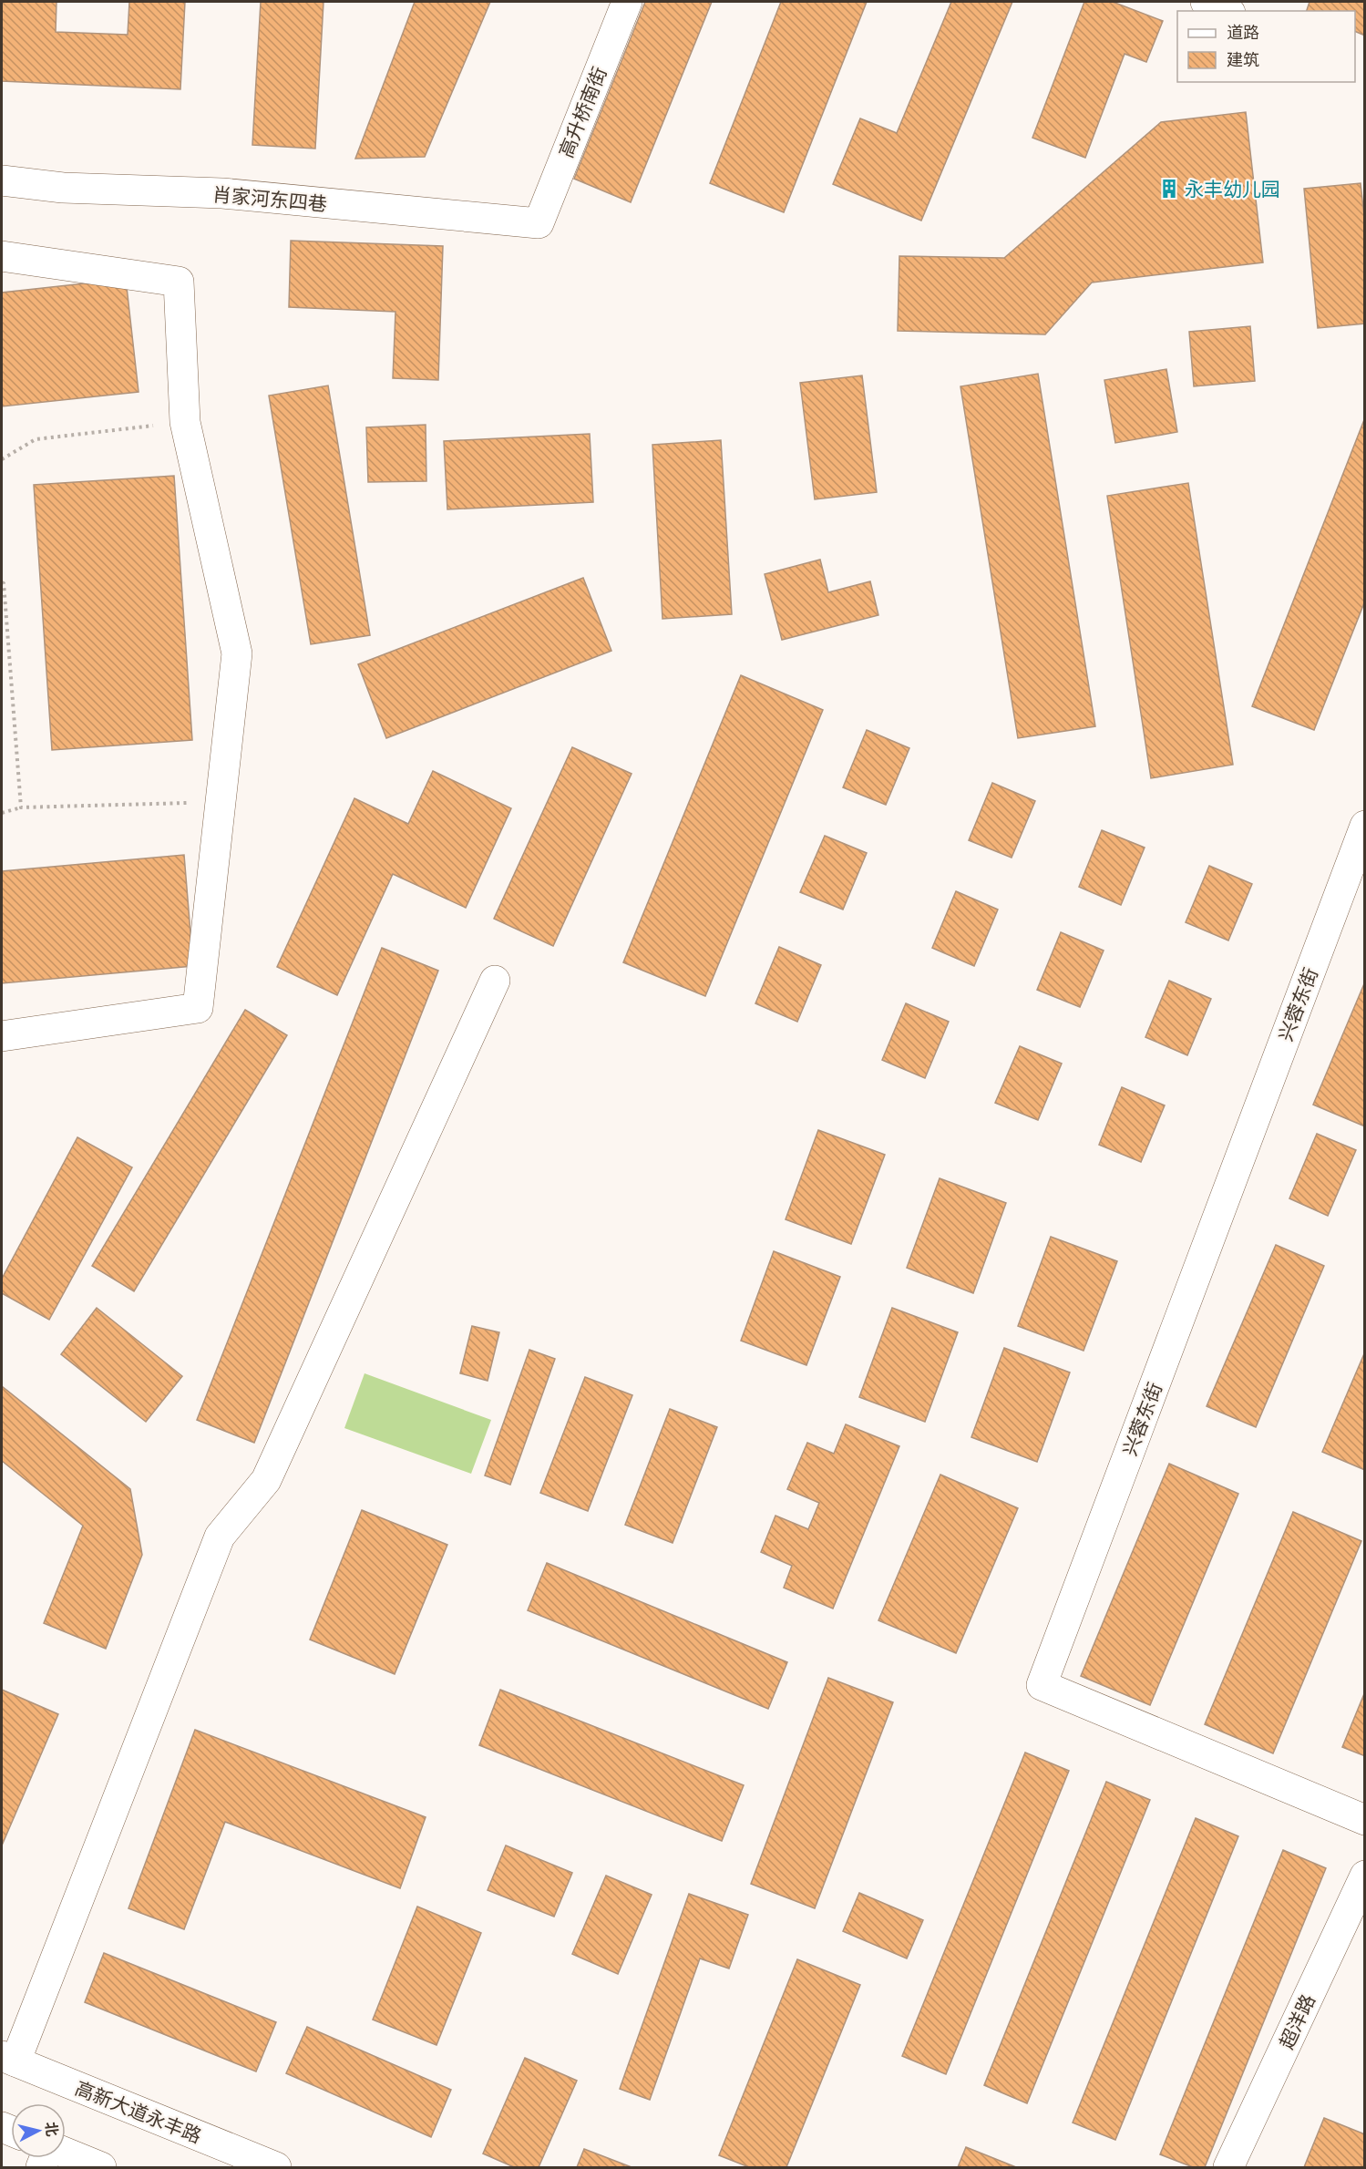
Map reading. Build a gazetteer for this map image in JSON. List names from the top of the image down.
{
  "streets": {
    "street": [
      "高升桥南街",
      "肖家河东四巷",
      "兴蓉东街",
      "超洋路",
      "高新大道永丰路"
    ]
  },
  "crossings": [
    ["高升桥南街", "肖家河东四巷"]
  ],
  "places": {
    "building": ["永丰幼儿园"]
  },
  "legend": ["道路", "建筑"],
  "north": "right"
}
